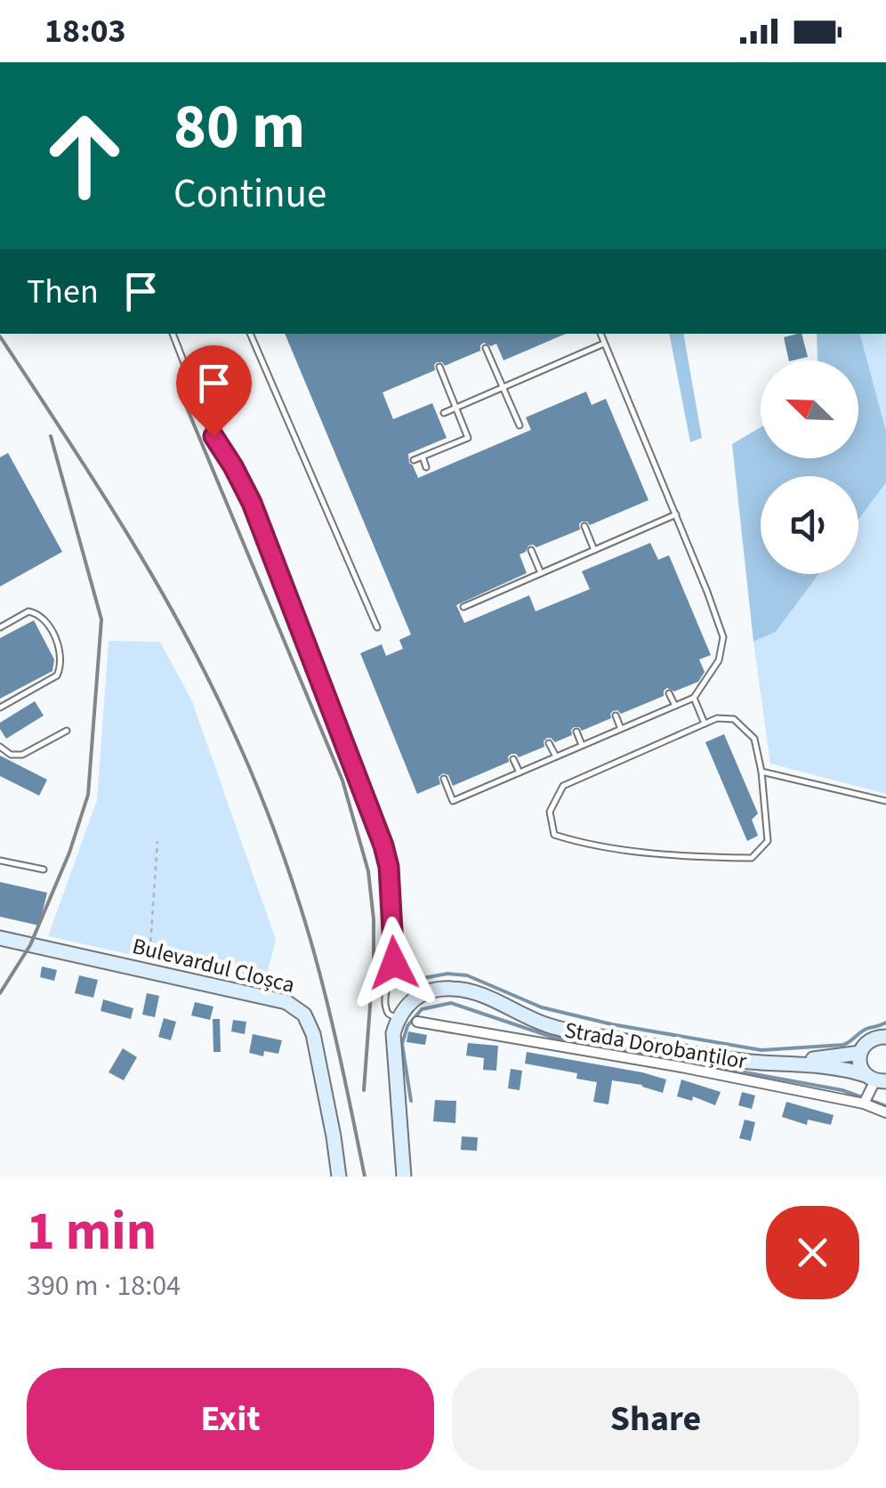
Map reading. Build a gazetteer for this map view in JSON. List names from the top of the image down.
{
  "streets": {
    "main road": ["Bulevardul Cloșca"],
    "street": ["Strada Dorobanților"]
  },
  "north": "top left",
  "page": {
    "status": "18:03",
    "turn": ["80 m", "Continue"],
    "then": "Then",
    "heading": ["1 min", "390 m · 18:04"],
    "buttons": ["Exit", "Share"]
  }
}
